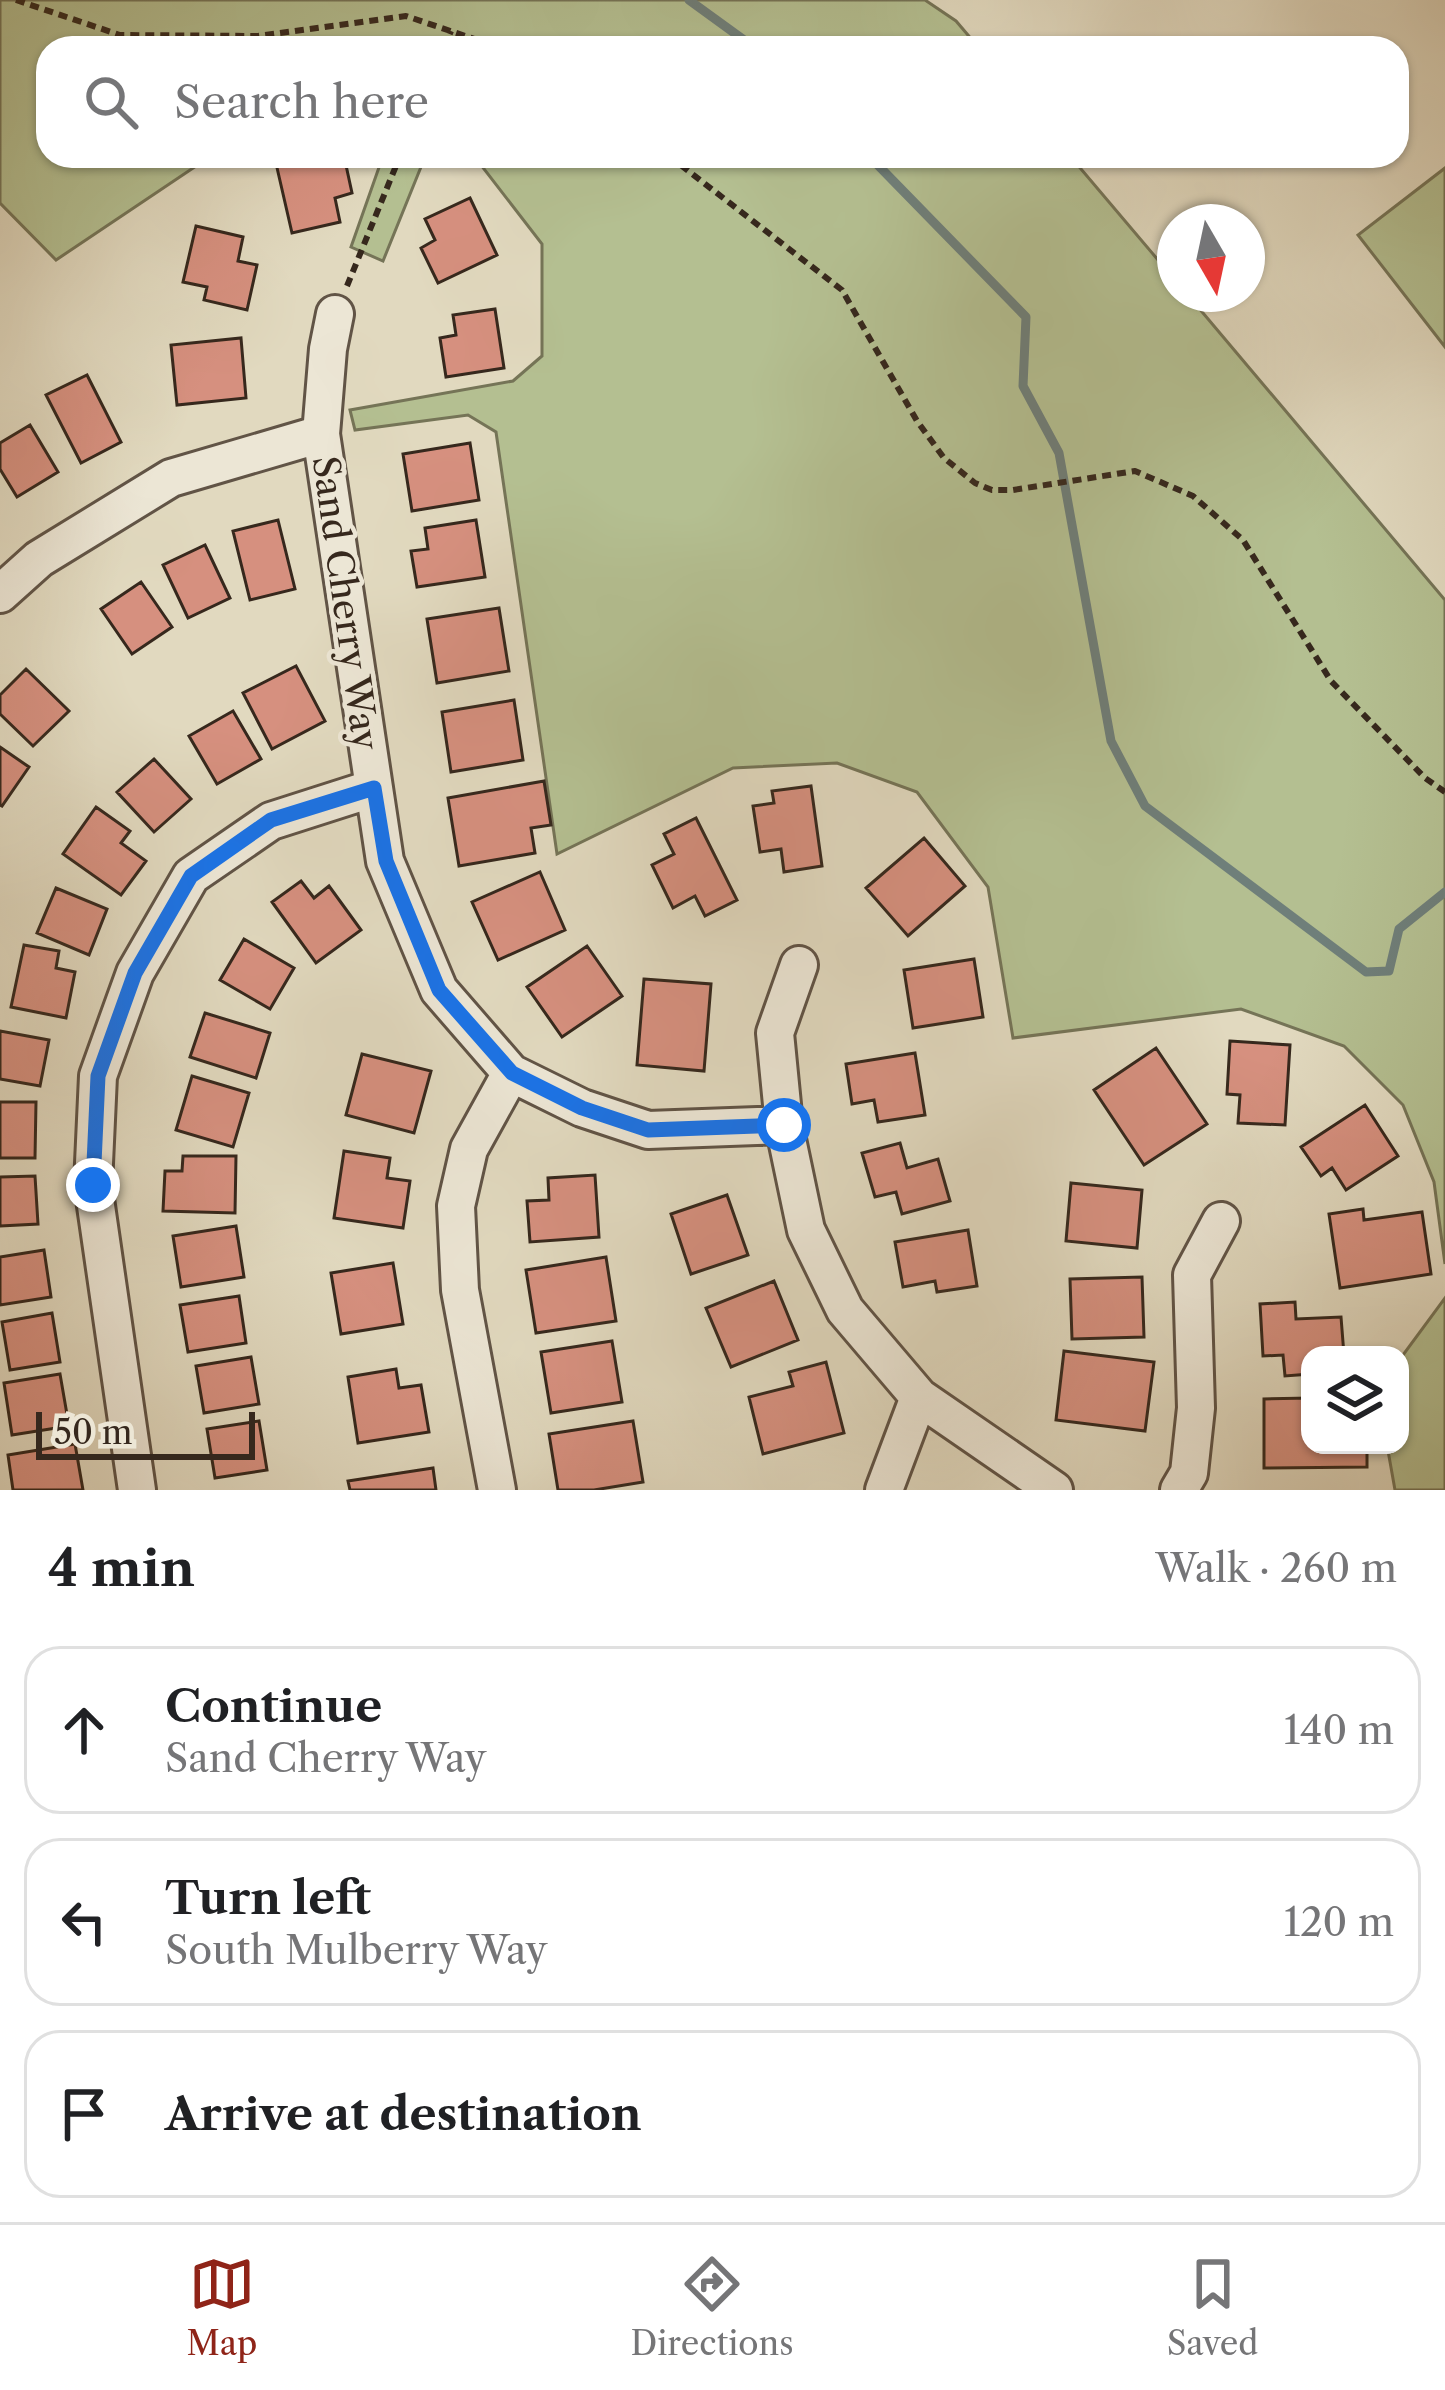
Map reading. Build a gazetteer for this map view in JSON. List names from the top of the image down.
{
  "streets": {
    "street": ["Sand Cherry Way"]
  },
  "scale_bar": "50 m",
  "north": "bottom",
  "page": {
    "search": "Search here",
    "scale": "50 m",
    "heading": ["4 min", "Walk · 260 m"],
    "list": [
      ["Continue", "Sand Cherry Way", "140 m"],
      ["Turn left", "South Mulberry Way", "120 m"],
      "Arrive at destination"
    ],
    "nav": ["Map", "Directions", "Saved"]
  }
}
